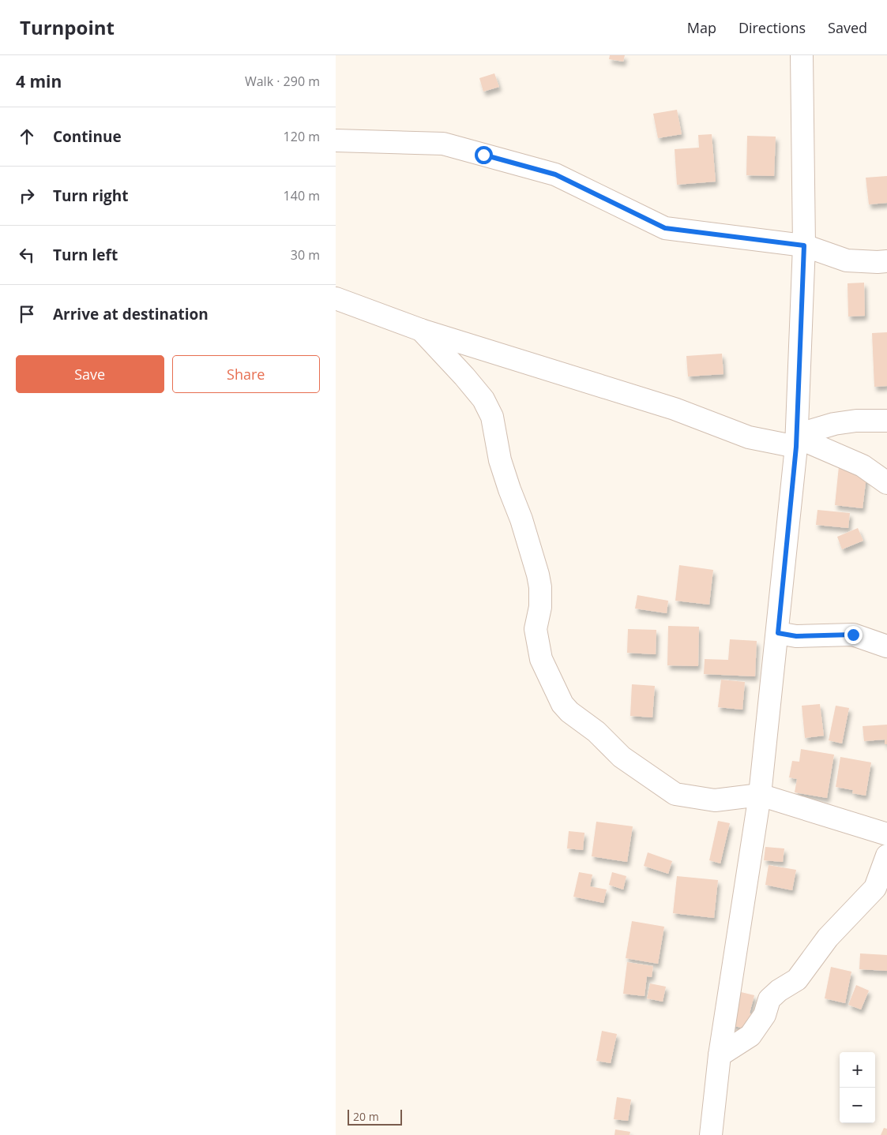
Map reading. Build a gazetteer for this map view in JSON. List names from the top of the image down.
{
  "scale_bar": "20 m",
  "page": {
    "header": "Turnpoint",
    "nav": ["Map", "Directions", "Saved"],
    "heading": ["4 min", "Walk · 290 m"],
    "list": [
      ["Continue", "120 m"],
      ["Turn right", "140 m"],
      ["Turn left", "30 m"],
      "Arrive at destination"
    ],
    "buttons": ["Save", "Share"],
    "map_buttons": ["+", "−"],
    "scale": "20 m"
  }
}
